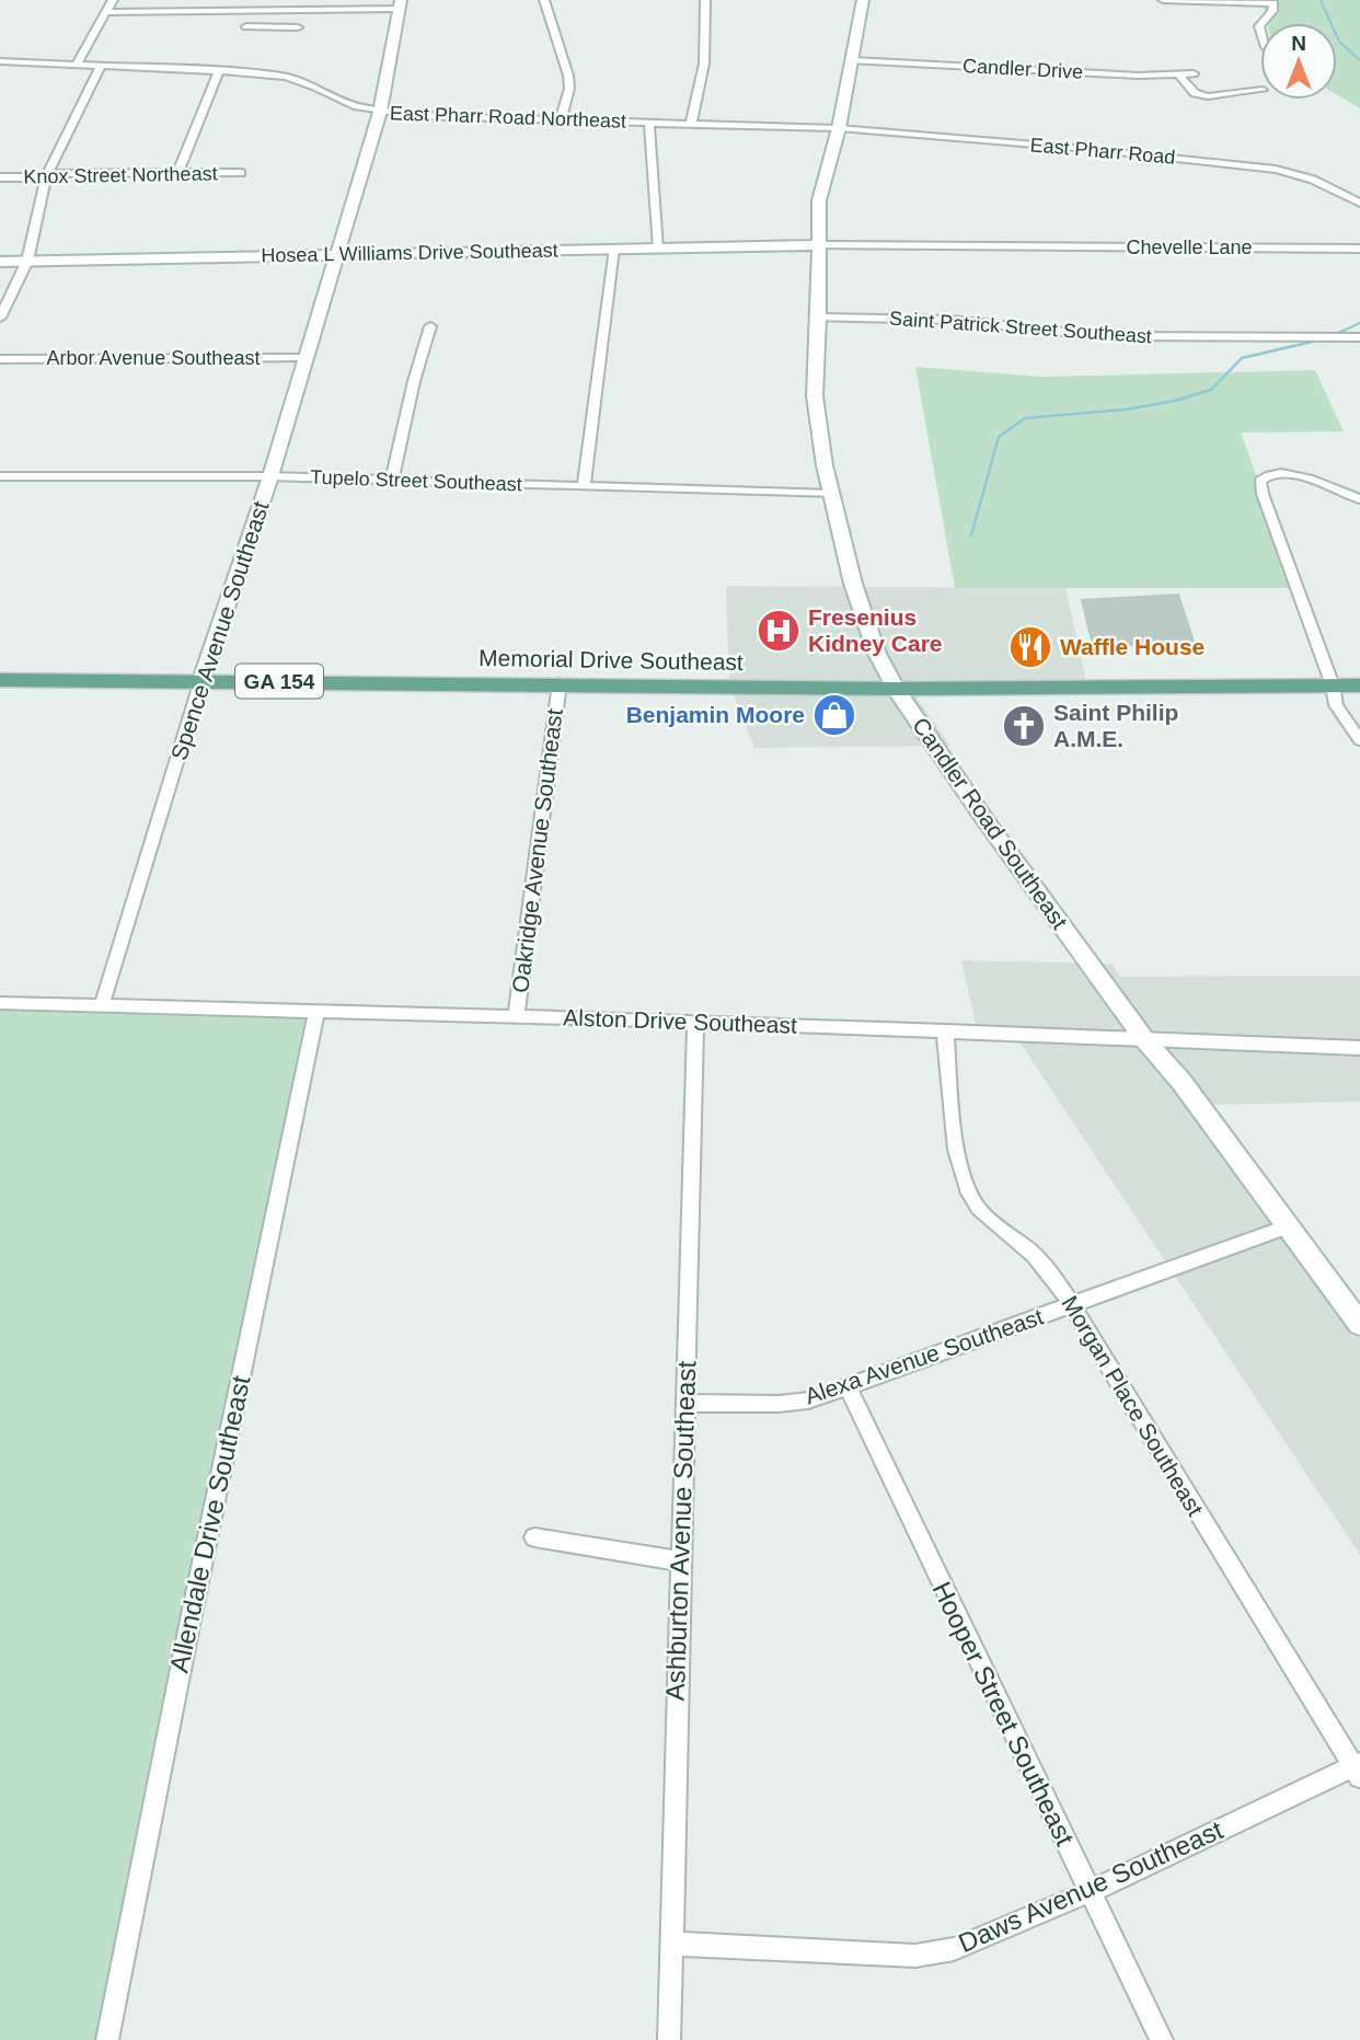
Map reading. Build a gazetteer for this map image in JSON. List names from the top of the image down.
{
  "streets": {
    "main road": ["Memorial Drive Southeast", "GA 154"],
    "street": [
      "Candler Drive",
      "East Pharr Road Northeast",
      "East Pharr Road",
      "Knox Street Northeast",
      "Chevelle Lane",
      "Hosea L Williams Drive Southeast",
      "Saint Patrick Street Southeast",
      "Arbor Avenue Southeast",
      "Tupelo Street Southeast",
      "Spence Avenue Southeast",
      "Candler Road Southeast",
      "Oakridge Avenue Southeast",
      "Alston Drive Southeast",
      "Alexa Avenue Southeast",
      "Morgan Place Southeast",
      "Allendale Drive Southeast",
      "Ashburton Avenue Southeast",
      "Hooper Street Southeast",
      "Daws Avenue Southeast"
    ]
  },
  "crossings": [
    ["Candler Drive", "Candler Road Southeast"],
    ["East Pharr Road Northeast", "East Pharr Road"],
    ["East Pharr Road Northeast", "Spence Avenue Southeast"],
    ["East Pharr Road Northeast", "Candler Road Southeast"],
    ["East Pharr Road", "Candler Road Southeast"],
    ["Chevelle Lane", "Hosea L Williams Drive Southeast"],
    ["Chevelle Lane", "Candler Road Southeast"],
    ["Hosea L Williams Drive Southeast", "Spence Avenue Southeast"],
    ["Hosea L Williams Drive Southeast", "Candler Road Southeast"],
    ["Saint Patrick Street Southeast", "Candler Road Southeast"],
    ["Arbor Avenue Southeast", "Spence Avenue Southeast"],
    ["Tupelo Street Southeast", "Spence Avenue Southeast"],
    ["Tupelo Street Southeast", "Candler Road Southeast"],
    ["Spence Avenue Southeast", "Memorial Drive Southeast"],
    ["Spence Avenue Southeast", "Alston Drive Southeast"],
    ["Memorial Drive Southeast", "Candler Road Southeast"],
    ["Memorial Drive Southeast", "Oakridge Avenue Southeast"],
    ["Candler Road Southeast", "Alston Drive Southeast"],
    ["Candler Road Southeast", "Alexa Avenue Southeast"],
    ["Oakridge Avenue Southeast", "Alston Drive Southeast"],
    ["Alston Drive Southeast", "Morgan Place Southeast"],
    ["Alston Drive Southeast", "Allendale Drive Southeast"],
    ["Alston Drive Southeast", "Ashburton Avenue Southeast"],
    ["Alexa Avenue Southeast", "Morgan Place Southeast"],
    ["Alexa Avenue Southeast", "Ashburton Avenue Southeast"],
    ["Alexa Avenue Southeast", "Hooper Street Southeast"],
    ["Morgan Place Southeast", "Daws Avenue Southeast"],
    ["Ashburton Avenue Southeast", "Daws Avenue Southeast"],
    ["Hooper Street Southeast", "Daws Avenue Southeast"]
  ],
  "places": {
    "hospital": ["Fresenius Kidney Care"],
    "restaurant": ["Waffle House"],
    "shop": ["Benjamin Moore"],
    "church": ["Saint Philip A.M.E."]
  },
  "north": "top"
}
